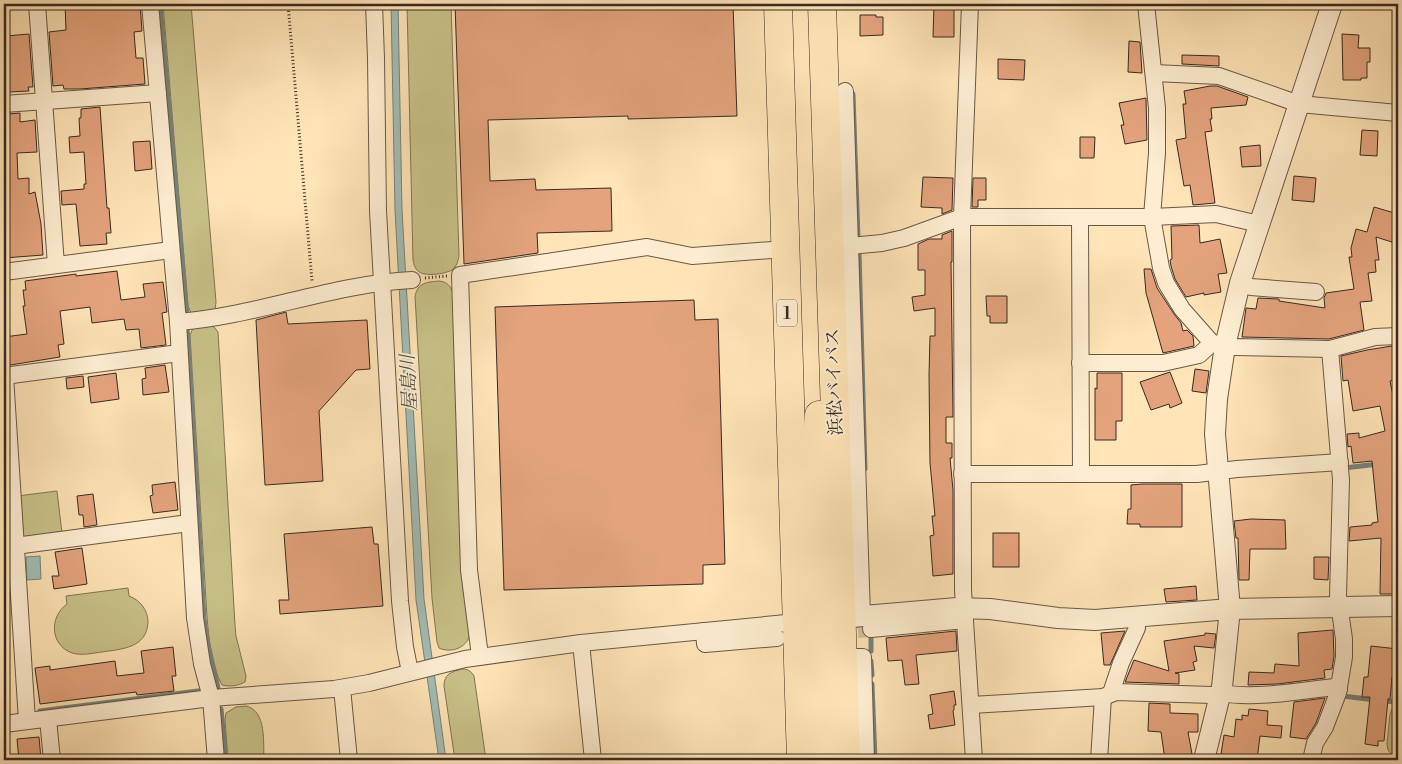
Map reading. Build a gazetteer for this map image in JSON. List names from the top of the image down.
{
  "streets": {
    "highway": ["1", "浜松バイパス"]
  },
  "water": ["屋島川"]
}
